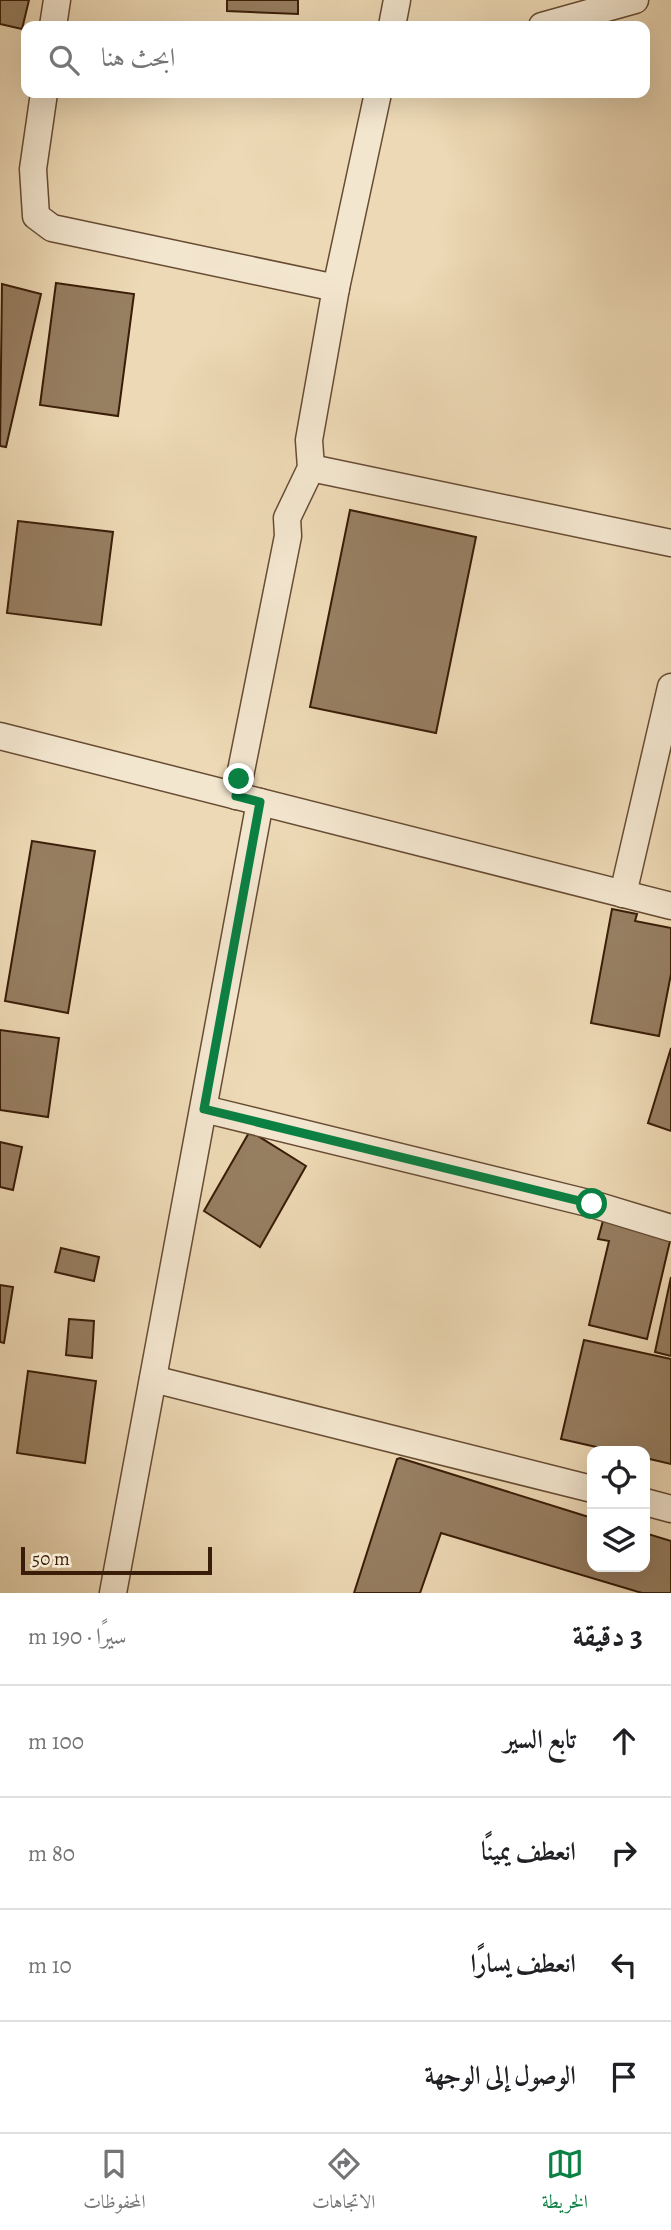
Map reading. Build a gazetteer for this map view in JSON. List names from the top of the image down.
{
  "scale_bar": "50 m",
  "page": {
    "search": "ابحث هنا",
    "scale": "50 m",
    "heading": ["3 دقيقة", "سيرًا · 190 m"],
    "list": [
      ["تابع السير", "100 m"],
      ["انعطف يمينًا", "80 m"],
      ["انعطف يسارًا", "10 m"],
      "الوصول إلى الوجهة"
    ],
    "nav": ["الخريطة", "الاتجاهات", "المحفوظات"]
  }
}
